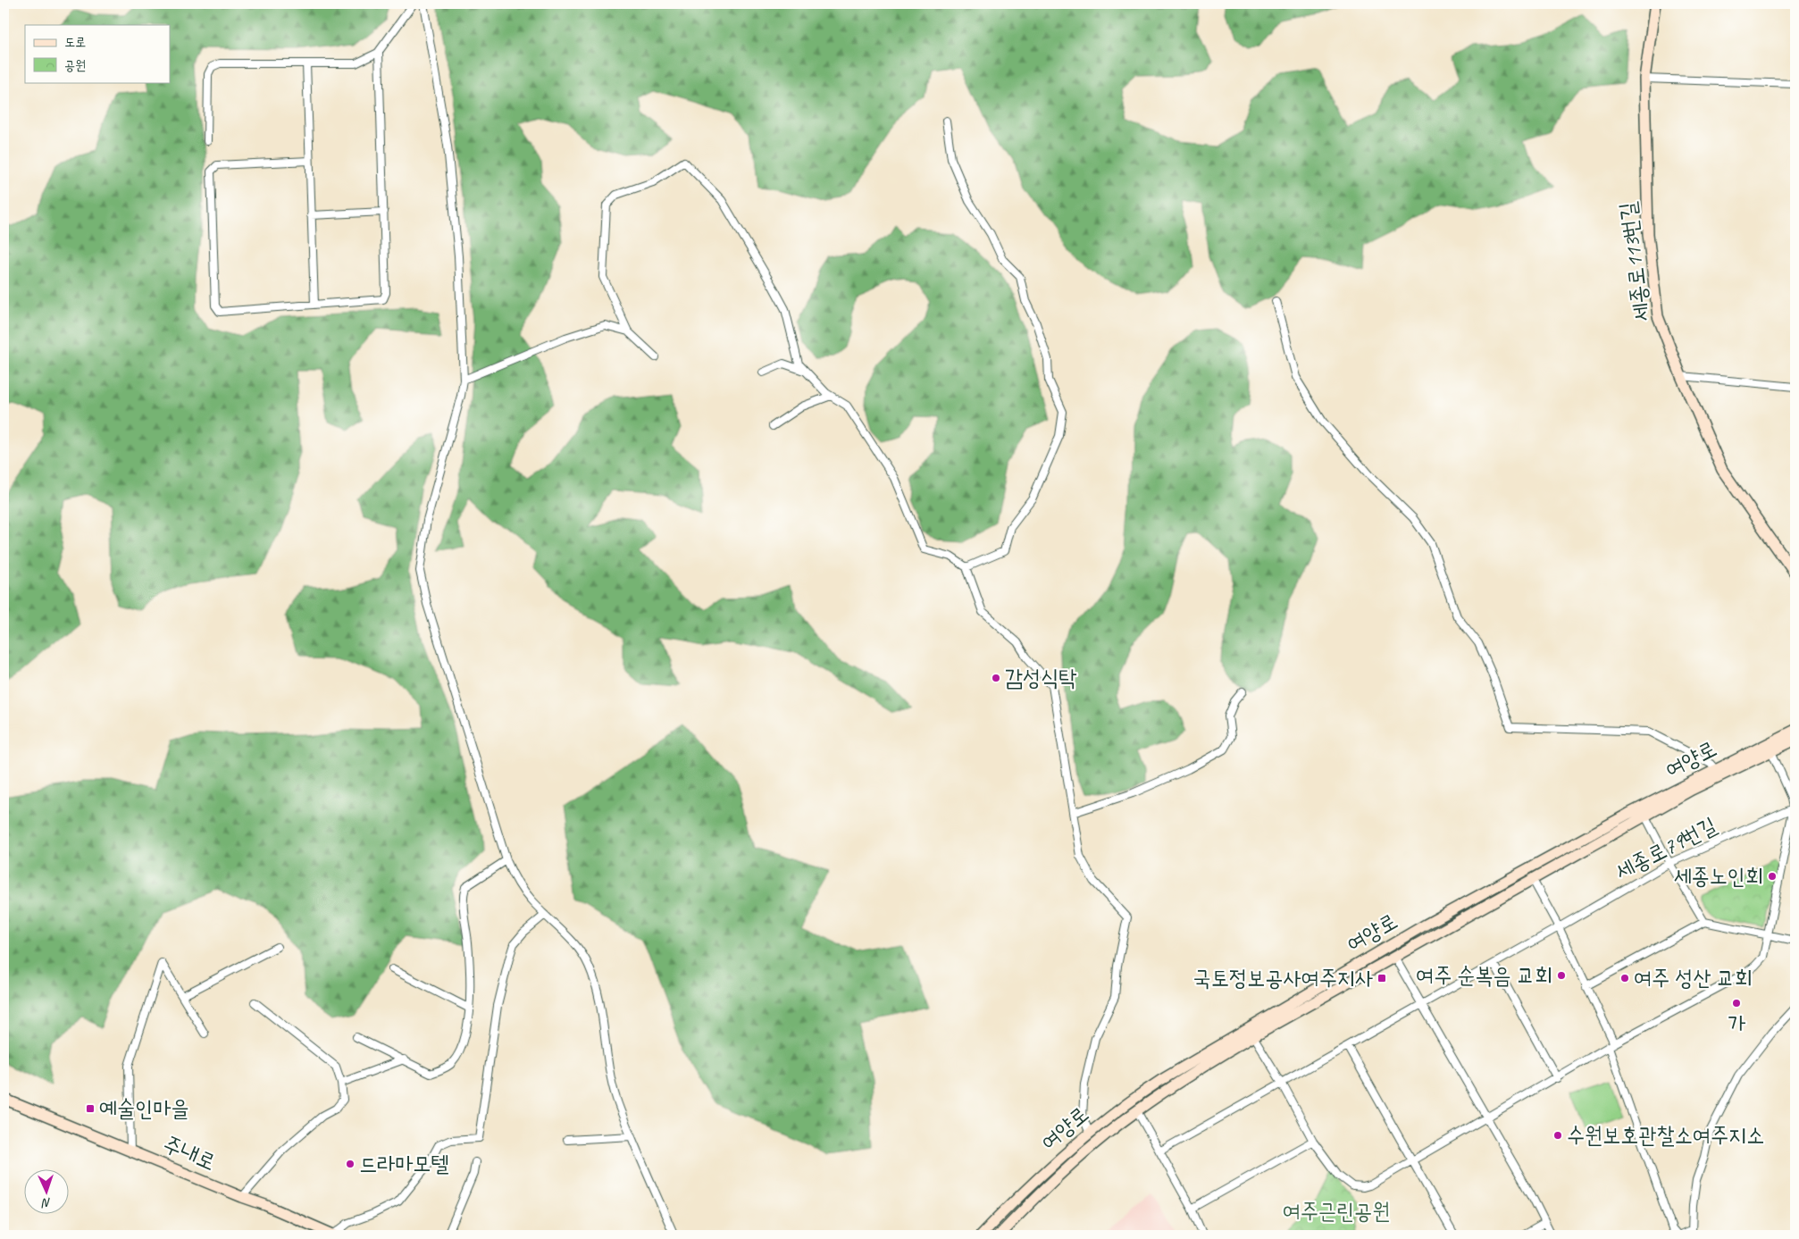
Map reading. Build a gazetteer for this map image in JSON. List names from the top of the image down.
{
  "streets": {
    "street": [
      "세종로113번길",
      "여양로",
      "세종로79번길",
      "주내로"
    ]
  },
  "parks": ["여주근린공원"],
  "places": {
    "other": [
      "감성식탁",
      "세종노인회",
      "여주 순복음 교회",
      "여주 성산 교회",
      "가",
      "수원보호관찰소여주지소",
      "드라마모텔"
    ],
    "transit": ["국토정보공사여주지사", "예술인마을"]
  },
  "legend": ["도로", "공원"],
  "north": "bottom"
}
